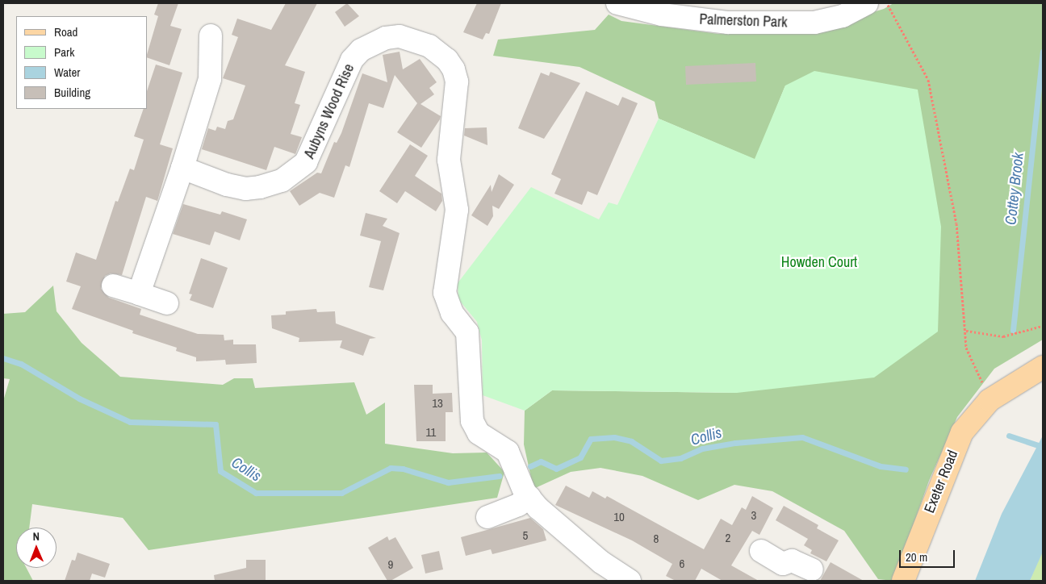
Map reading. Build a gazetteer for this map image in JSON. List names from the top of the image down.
{
  "streets": {
    "main road": ["Exeter Road"],
    "street": ["Palmerston Park", "Aubyns Wood Rise"]
  },
  "water": ["Cottey Brook", "Collis"],
  "parks": ["Howden Court"],
  "house_numbers": [
    "13",
    "11",
    "3",
    "10",
    "5",
    "2",
    "8",
    "6",
    "9"
  ],
  "legend": [
    "Road",
    "Park",
    "Water",
    "Building"
  ],
  "scale_bar": "20 m",
  "north": "top"
}
